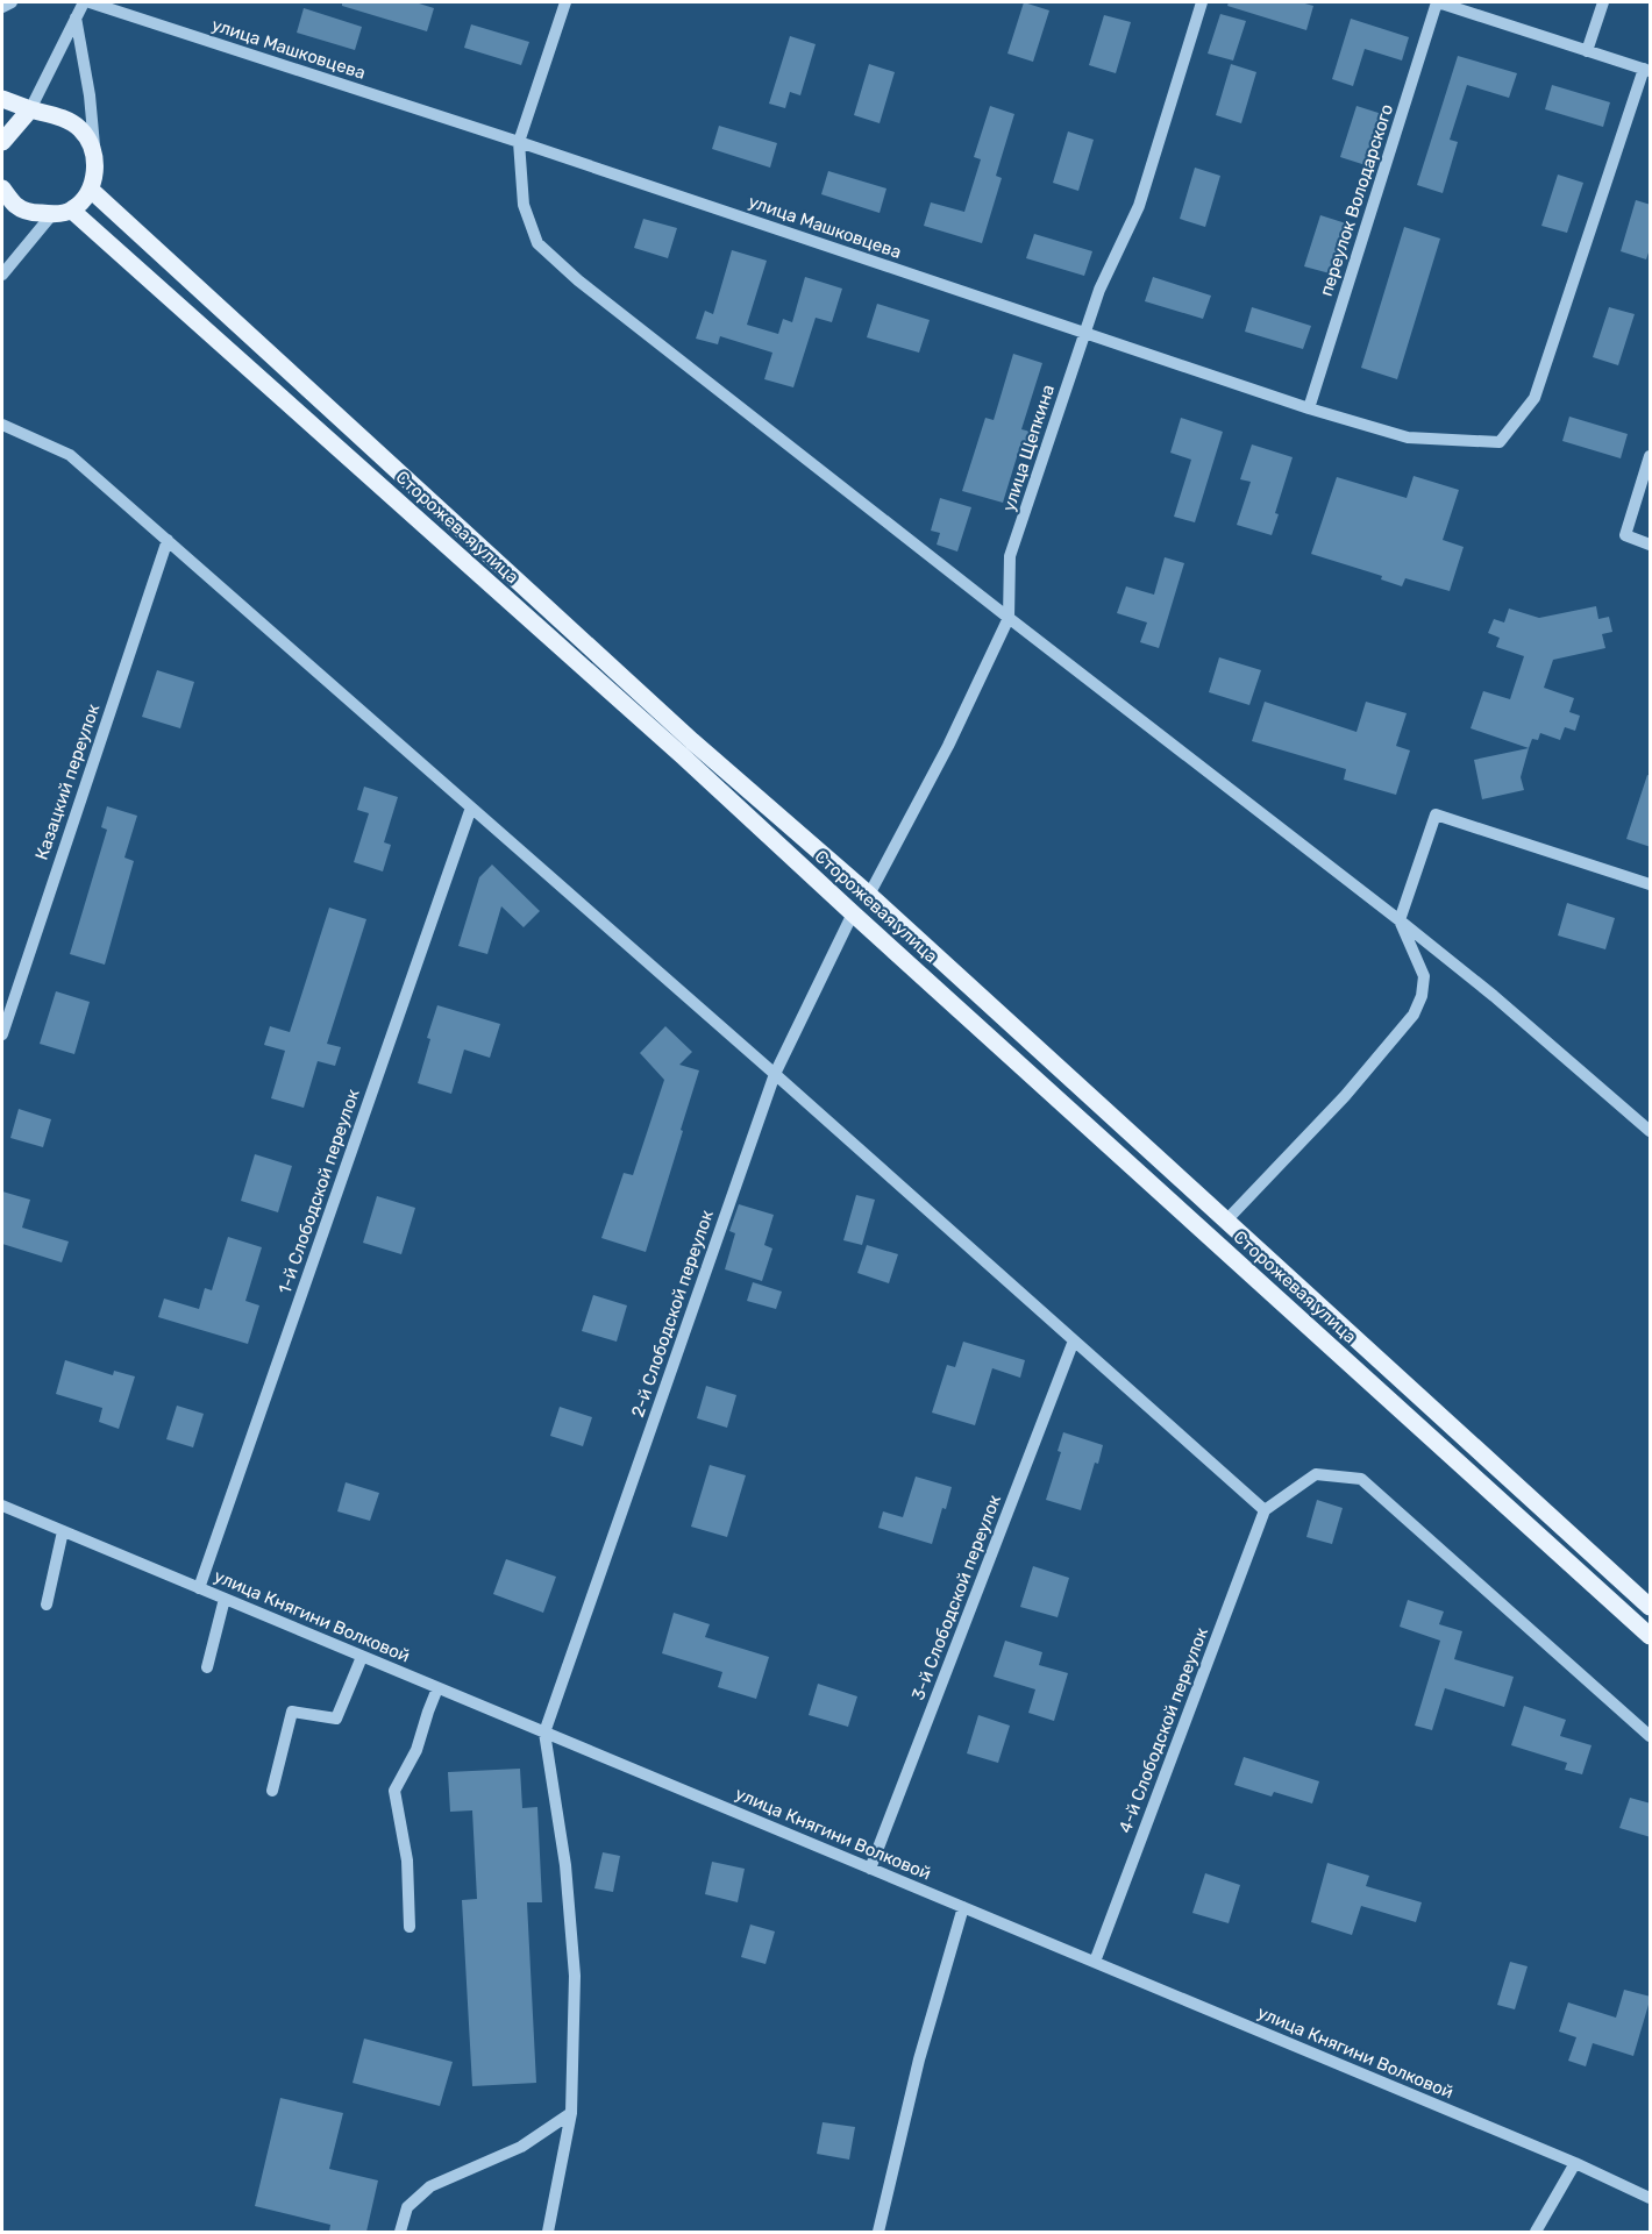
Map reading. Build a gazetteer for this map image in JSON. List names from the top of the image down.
{
  "streets": {
    "main road": ["Сторожевая улица"],
    "street": [
      "улица Машковцева",
      "переулок Володарского",
      "улица Щепкина",
      "Казацкий переулок",
      "1-й Слободской переулок",
      "2-й Слободской переулок",
      "3-й Слободской переулок",
      "улица Княгини Волковой",
      "4-й Слободской переулок"
    ]
  },
  "crossings": [
    ["улица Машковцева", "переулок Володарского"],
    ["улица Машковцева", "улица Щепкина"],
    ["улица Щепкина", "Сторожевая улица"],
    ["Сторожевая улица", "2-й Слободской переулок"],
    ["1-й Слободской переулок", "улица Княгини Волковой"],
    ["2-й Слободской переулок", "улица Княгини Волковой"],
    ["3-й Слободской переулок", "улица Княгини Волковой"],
    ["улица Княгини Волковой", "4-й Слободской переулок"]
  ]
}
